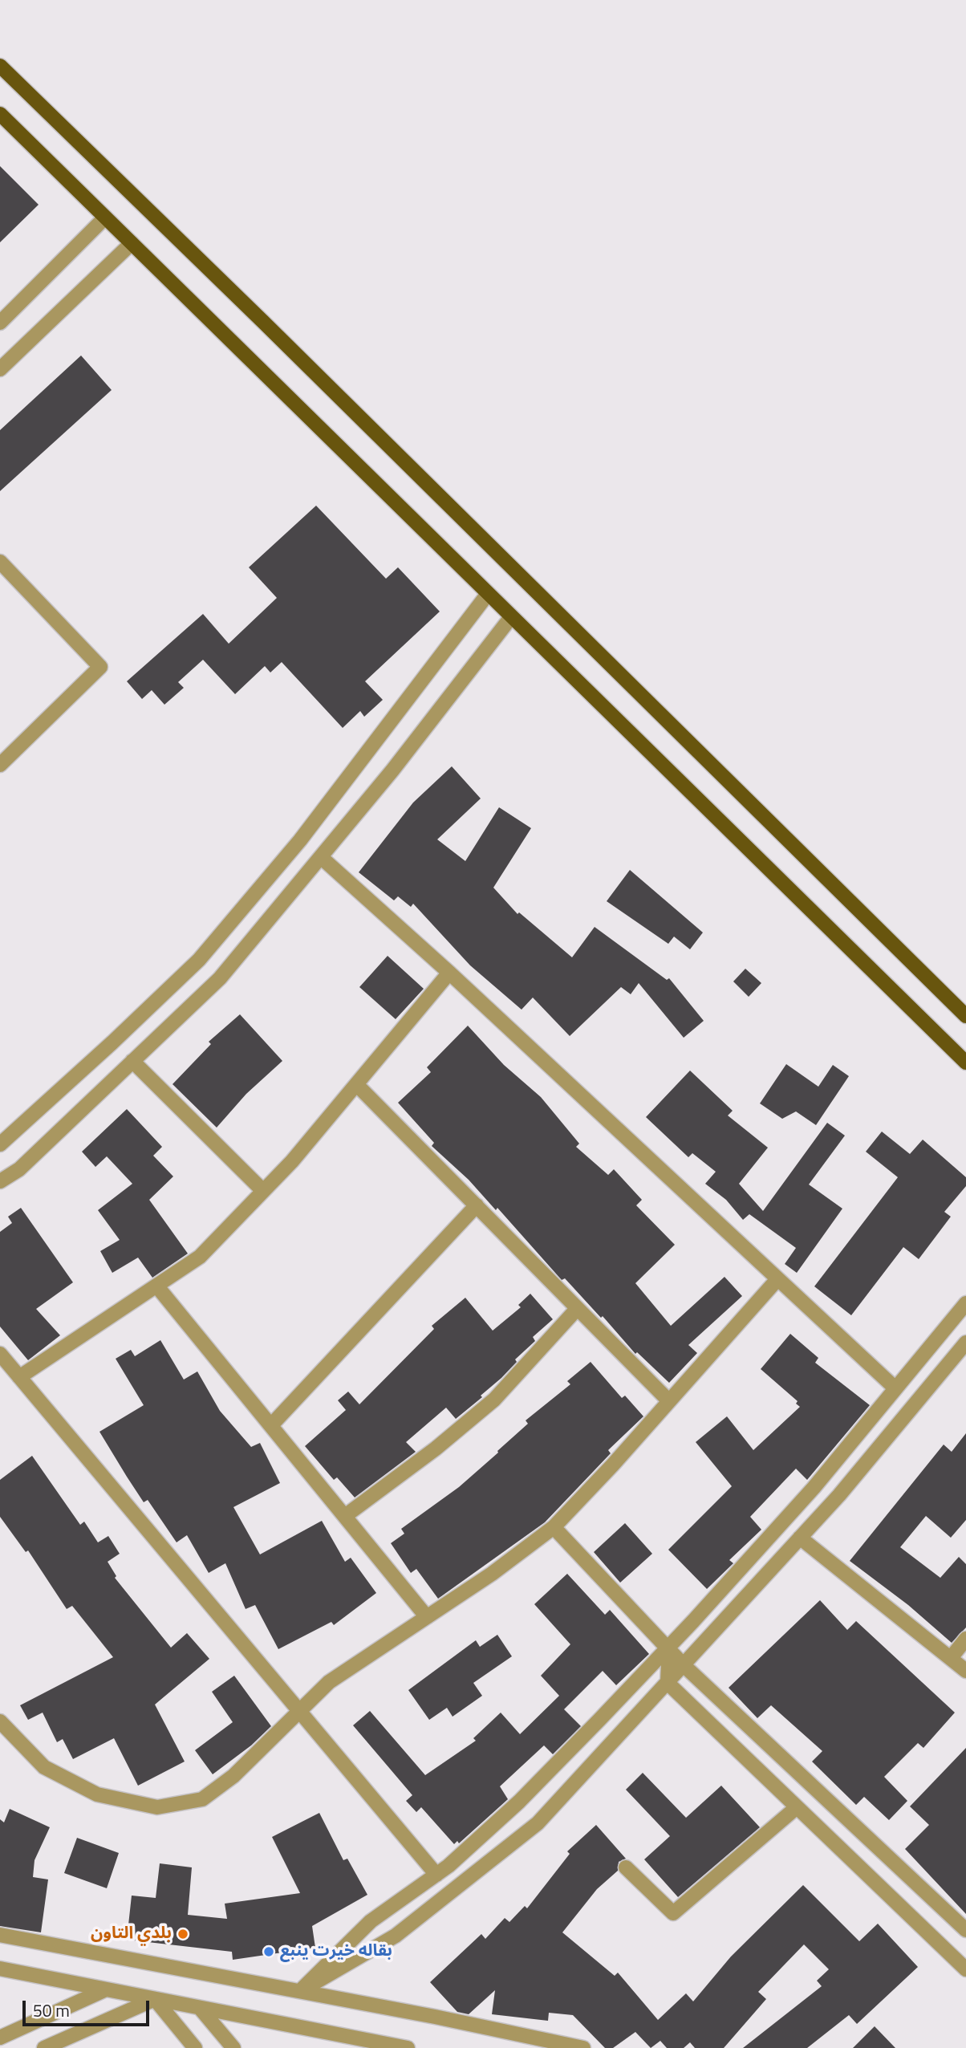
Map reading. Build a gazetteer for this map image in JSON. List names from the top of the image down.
{
  "places": ["بلدي التاون", "بقاله خيرت ينبع"],
  "scale_bar": "50 m"
}
